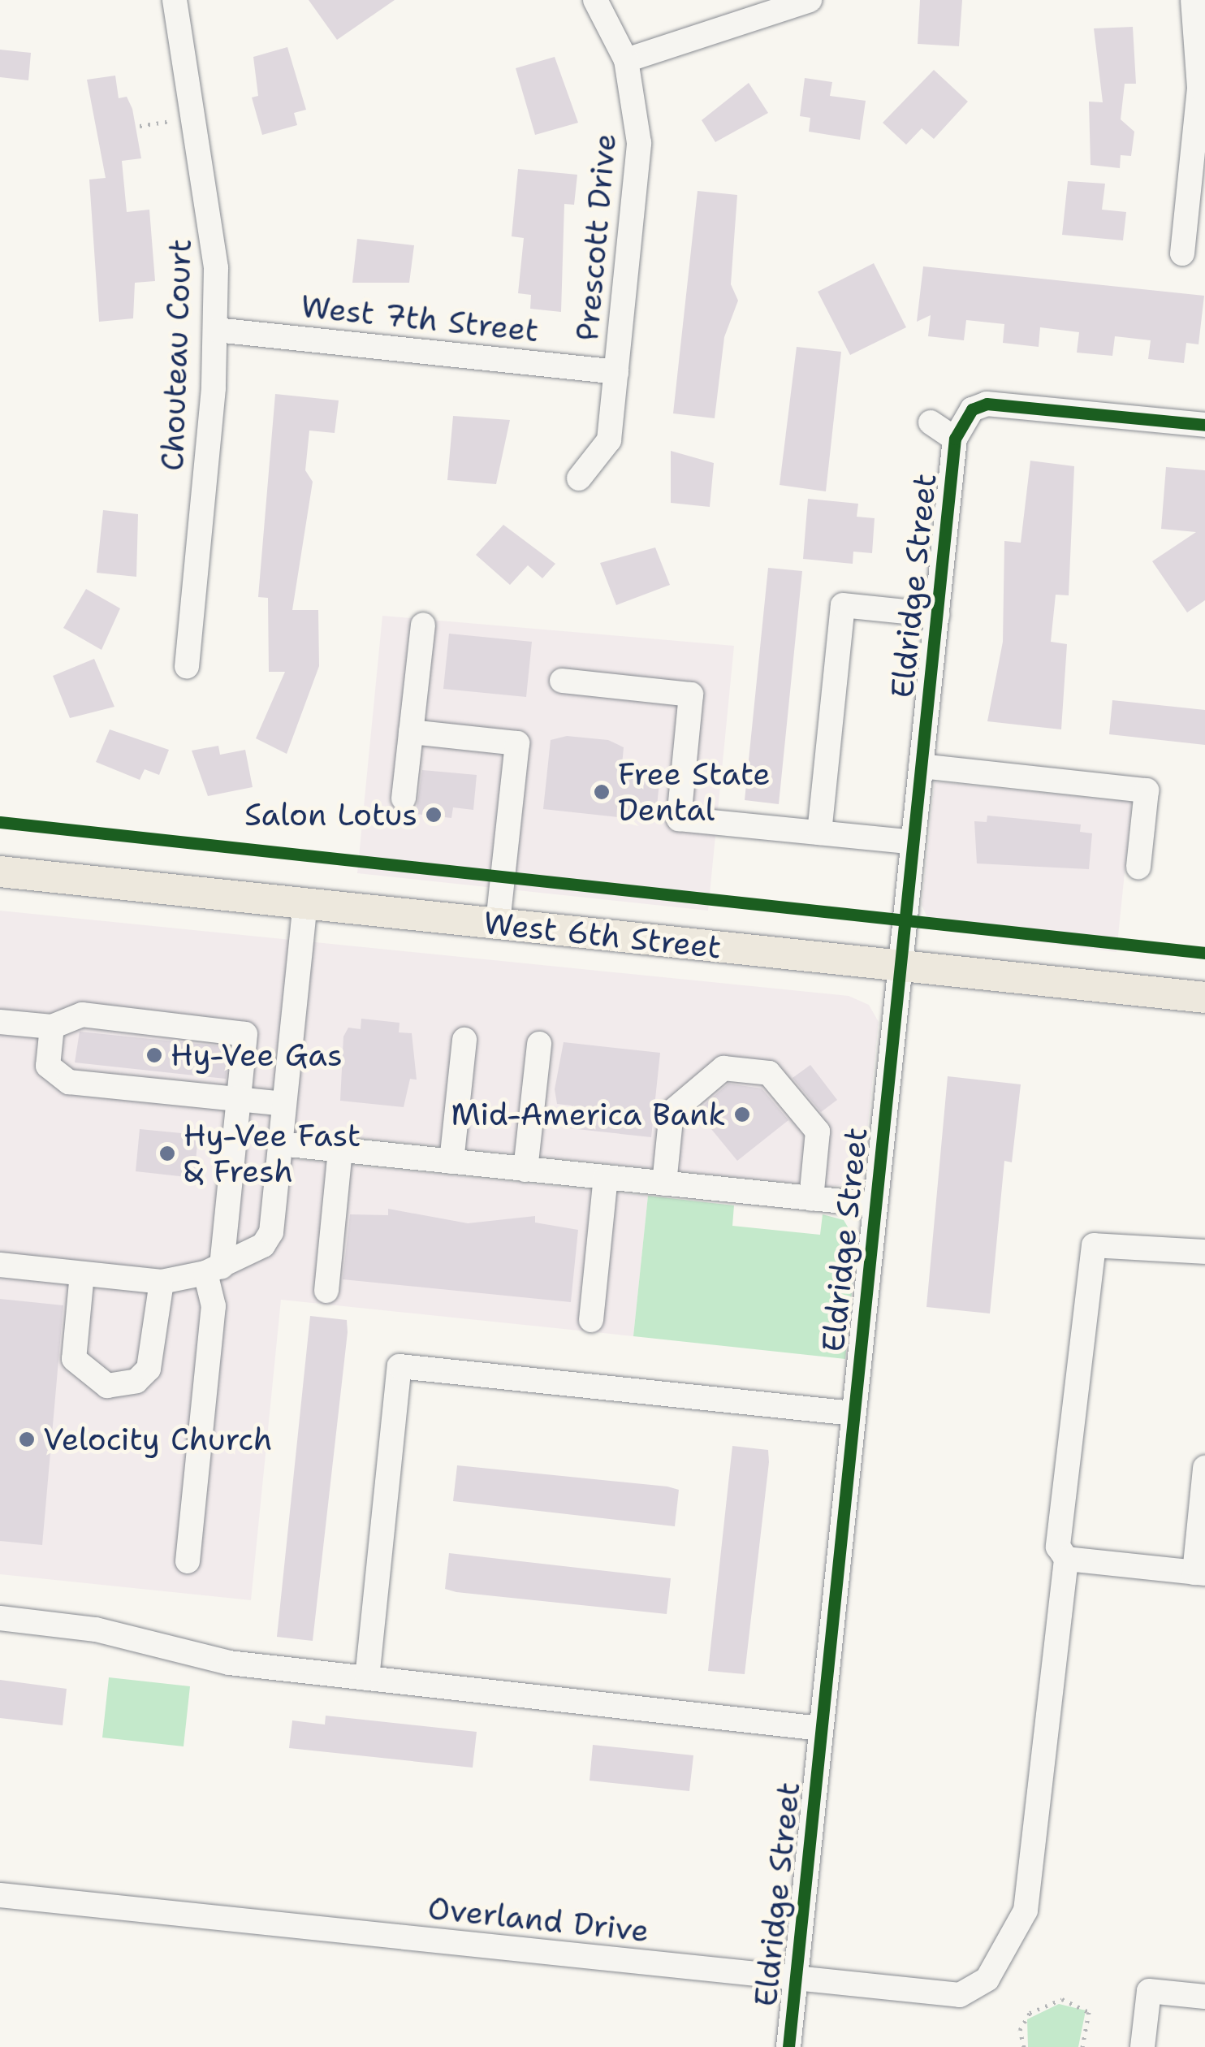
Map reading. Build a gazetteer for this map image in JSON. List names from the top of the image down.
{
  "streets": {
    "main road": ["West 6th Street"],
    "street": [
      "Prescott Drive",
      "West 7th Street",
      "Chouteau Court",
      "Eldridge Street",
      "Overland Drive"
    ]
  },
  "crossings": [
    ["Prescott Drive", "West 7th Street"],
    ["West 7th Street", "Chouteau Court"],
    ["Eldridge Street", "West 6th Street"],
    ["Eldridge Street", "Overland Drive"]
  ],
  "places": [
    "Free State Dental",
    "Salon Lotus",
    "Hy-Vee Gas",
    "Mid-America Bank",
    "Hy-Vee Fast & Fresh",
    "Velocity Church"
  ]
}
